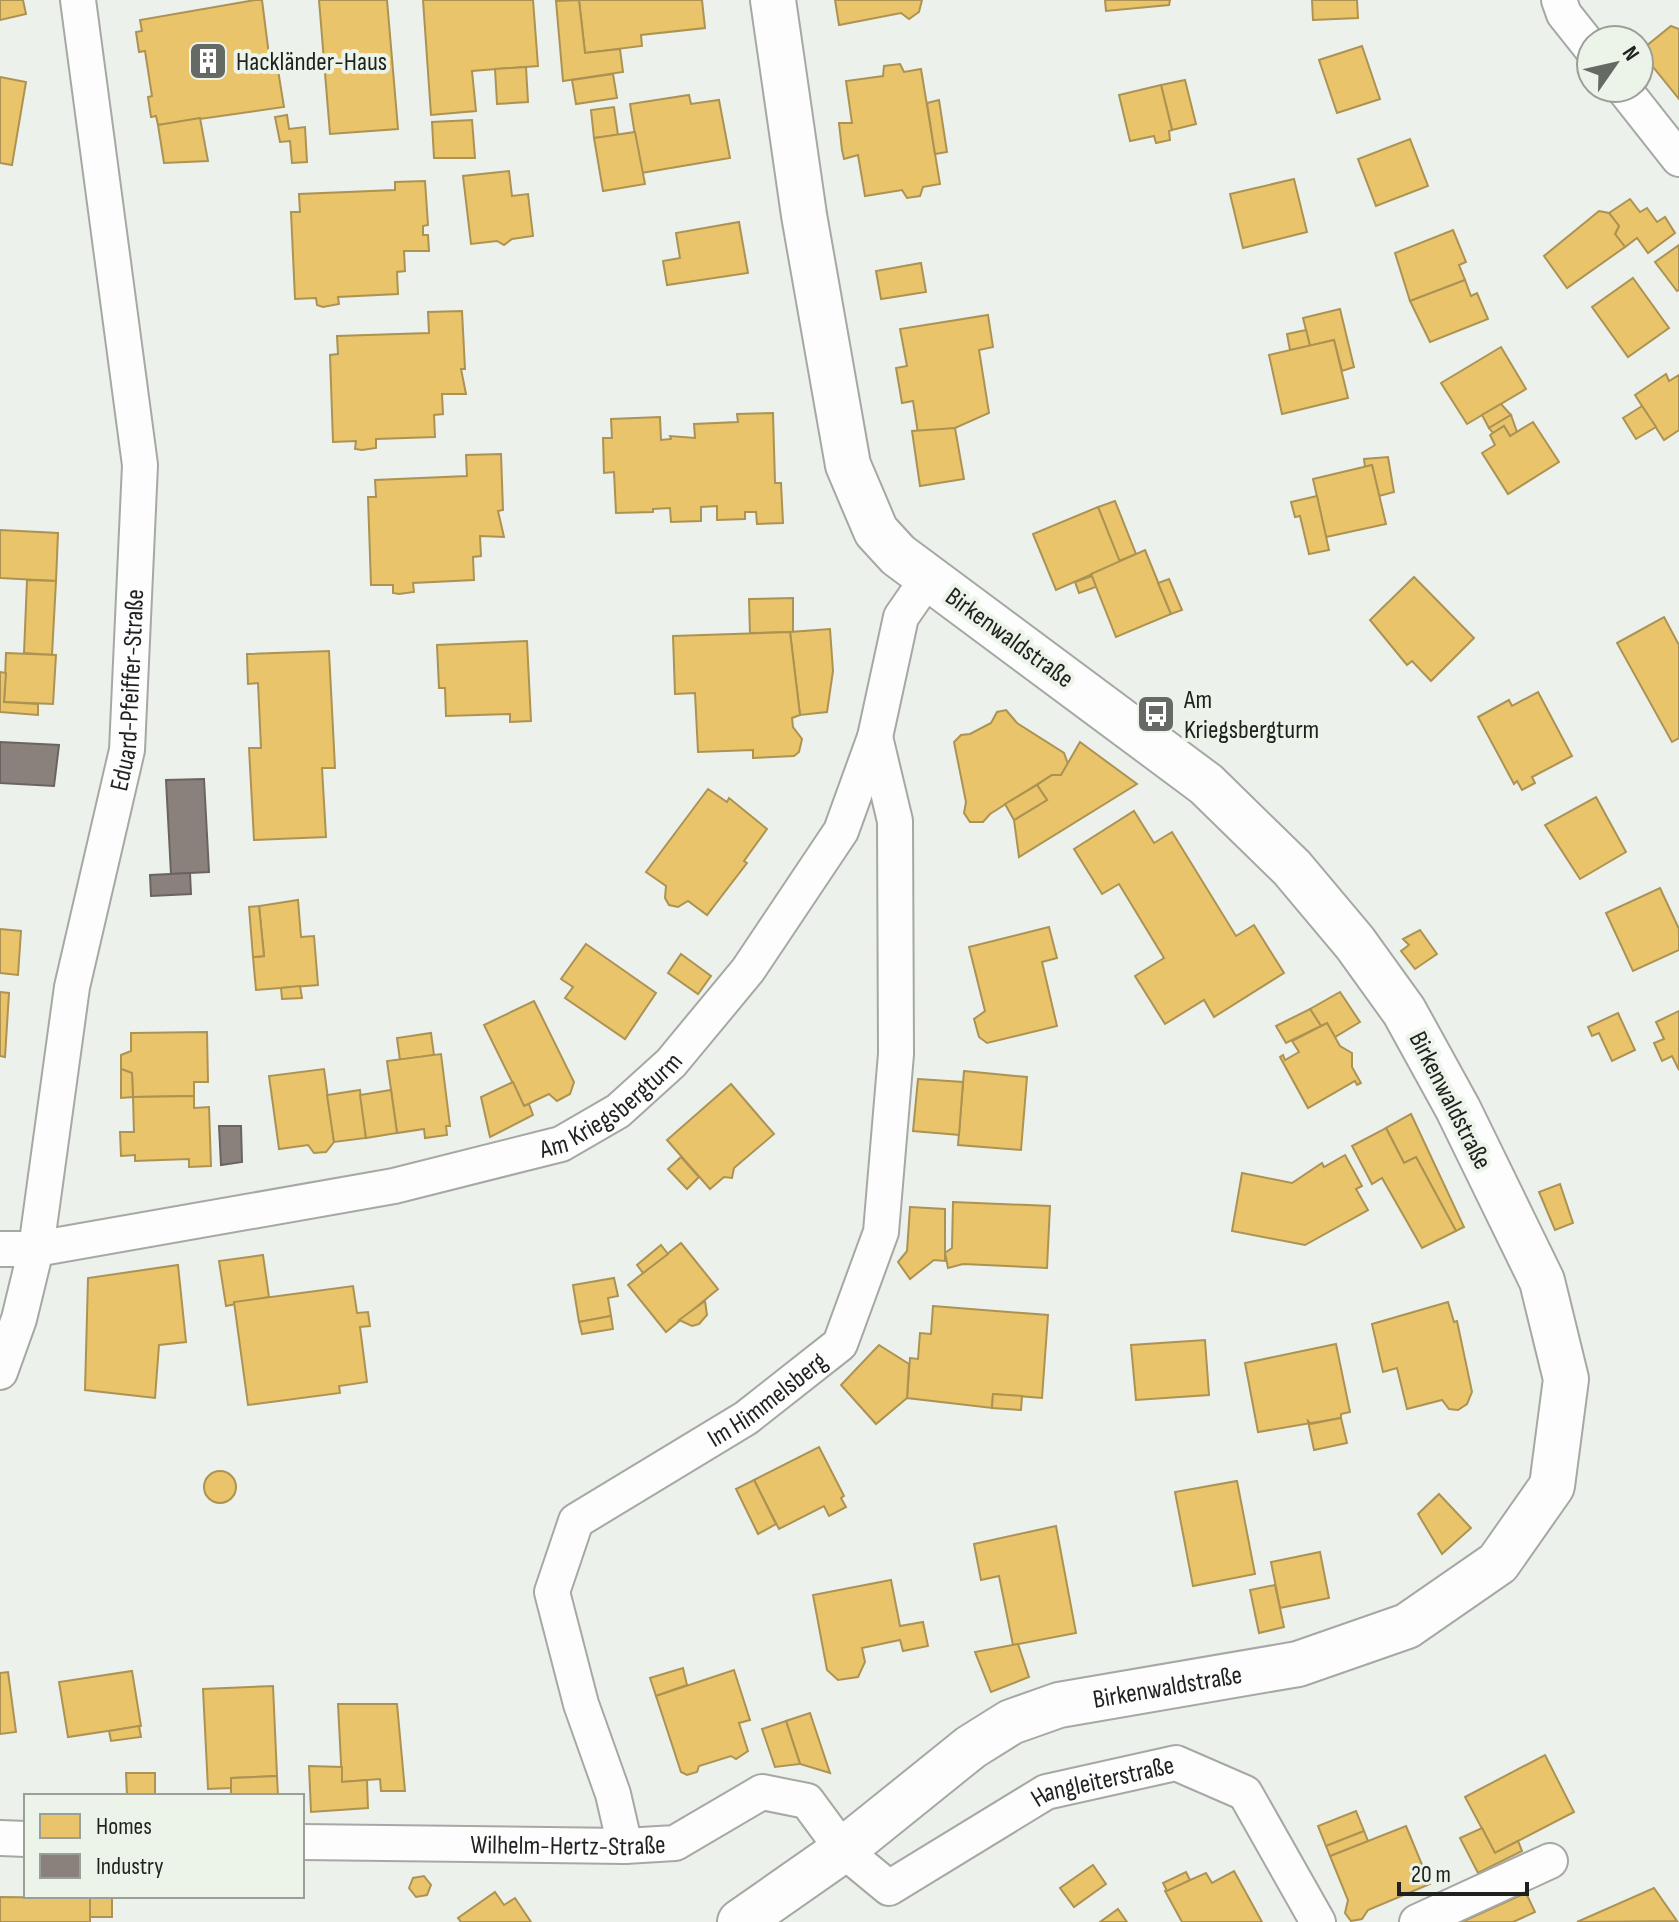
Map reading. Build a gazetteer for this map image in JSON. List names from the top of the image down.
{
  "streets": {
    "street": [
      "Birkenwaldstraße",
      "Eduard-Pfeiffer-Straße",
      "Am Kriegsbergturm",
      "Im Himmelsberg",
      "Hangleiterstraße",
      "Wilhelm-Hertz-Straße"
    ]
  },
  "crossings": [
    ["Birkenwaldstraße", "Am Kriegsbergturm"],
    ["Birkenwaldstraße", "Hangleiterstraße"],
    ["Birkenwaldstraße", "Wilhelm-Hertz-Straße"],
    ["Eduard-Pfeiffer-Straße", "Am Kriegsbergturm"],
    ["Am Kriegsbergturm", "Im Himmelsberg"],
    ["Im Himmelsberg", "Wilhelm-Hertz-Straße"],
    ["Hangleiterstraße", "Wilhelm-Hertz-Straße"]
  ],
  "places": {
    "building": ["Hackländer-Haus"],
    "bus stop": ["Am Kriegsbergturm"]
  },
  "legend": ["Homes", "Industry"],
  "scale_bar": "20 m",
  "north": "top right"
}
